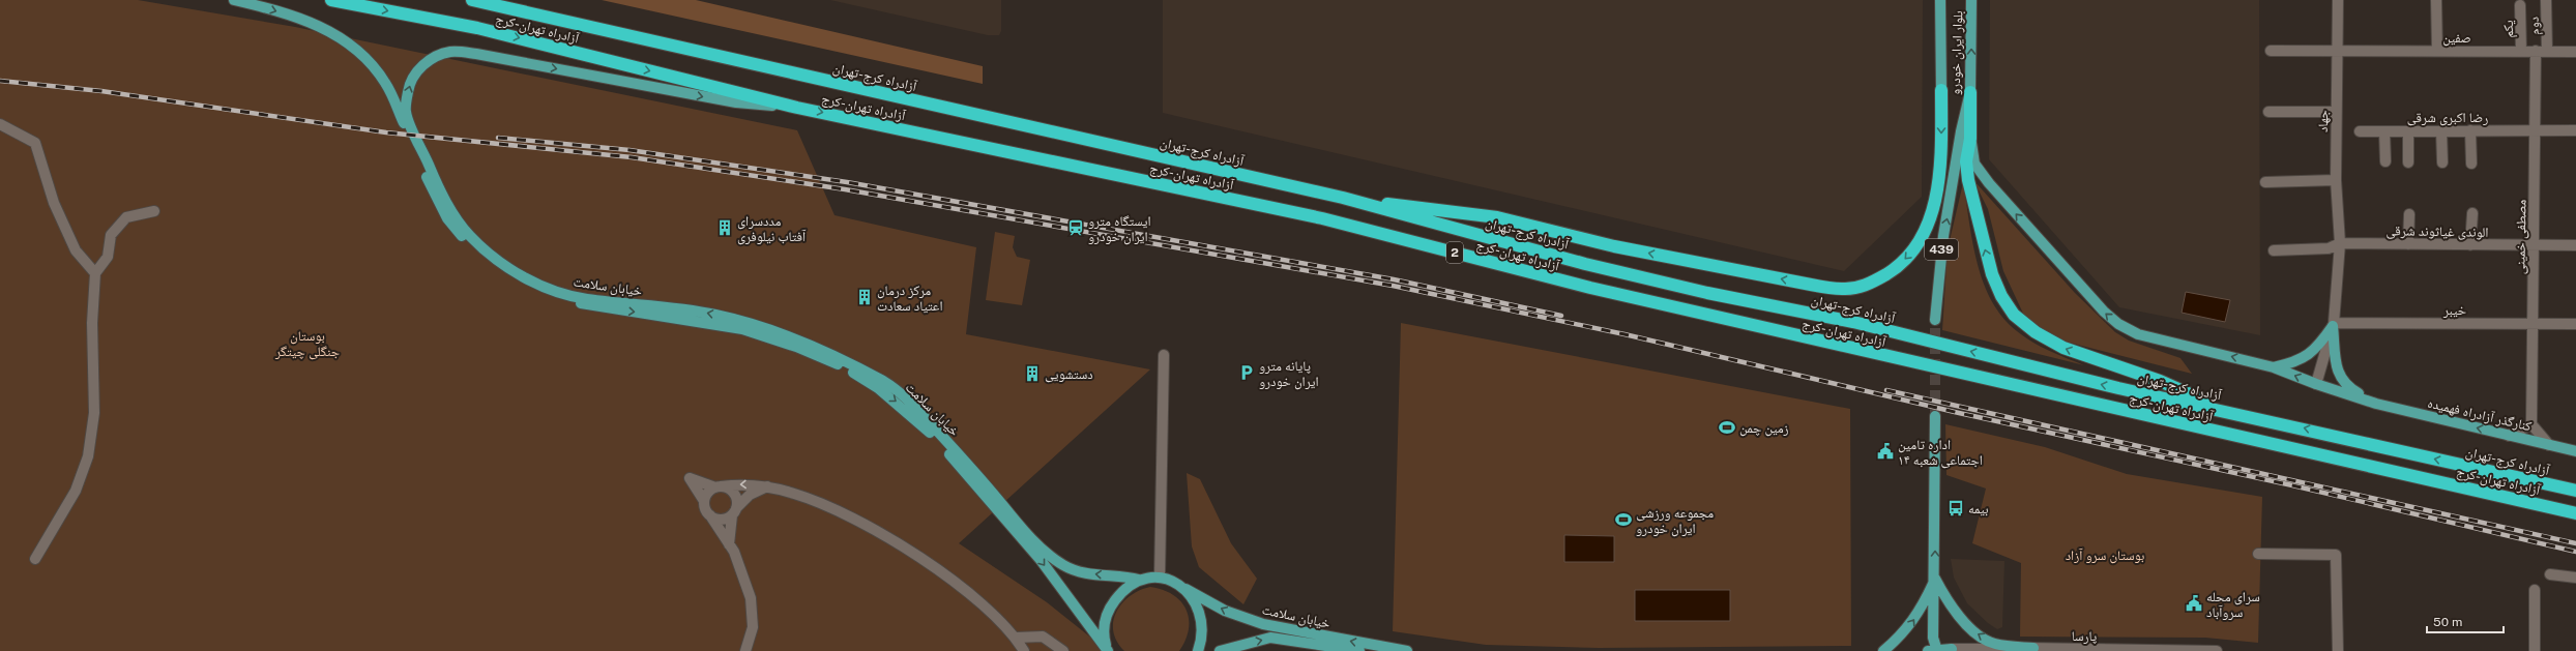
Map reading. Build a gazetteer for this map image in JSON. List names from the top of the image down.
{
  "streets": {
    "highway": ["آزادراه تهران-کرج", "آزادراه کرج-تهران", "2"],
    "main road": [
      "بلوار ایران خودرو",
      "439",
      "خیابان سلامت",
      "کنارگذر آزادراه فهمیده"
    ],
    "street": [
      "دوم",
      "یکم",
      "صفین",
      "رضا اکبری شرقی",
      "جهاد",
      "الوندی غیاثوند شرقی",
      "مصطفی خمینی",
      "خیبر",
      "پارسا"
    ]
  },
  "crossings": [
    ["دوم", "صفین"],
    ["آزادراه تهران-کرج", "خیابان سلامت"],
    ["یکم", "صفین"],
    ["صفین", "جهاد"],
    ["صفین", "مصطفی خمینی"],
    ["رضا اکبری شرقی", "مصطفی خمینی"],
    ["جهاد", "الوندی غیاثوند شرقی"],
    ["جهاد", "خیبر"],
    ["الوندی غیاثوند شرقی", "مصطفی خمینی"],
    ["مصطفی خمینی", "خیبر"]
  ],
  "one_way": [
    "آزادراه تهران-کرج",
    "بلوار ایران خودرو",
    "آزادراه کرج-تهران",
    "کنارگذر آزادراه فهمیده"
  ],
  "parks": ["بوستان جنگلی چیتگر", "بوستان سرو آزاد"],
  "places": {
    "building": ["مددسرای آفتاب نیلوفری", "مرکز درمان اعتیاد سعادت", "دستشویی"],
    "station": ["ایستگاه مترو ایران خودرو"],
    "parking": ["پایانه مترو ایران خودرو"],
    "sports": ["زمین چمن", "مجموعه ورزشی ایران خودرو"],
    "public building": ["اداره تامین اجتماعی شعبه ۱۴", "سرای محله سروآباد"],
    "bus stop": ["بیمه"]
  },
  "scale_bar": "50 m"
}
